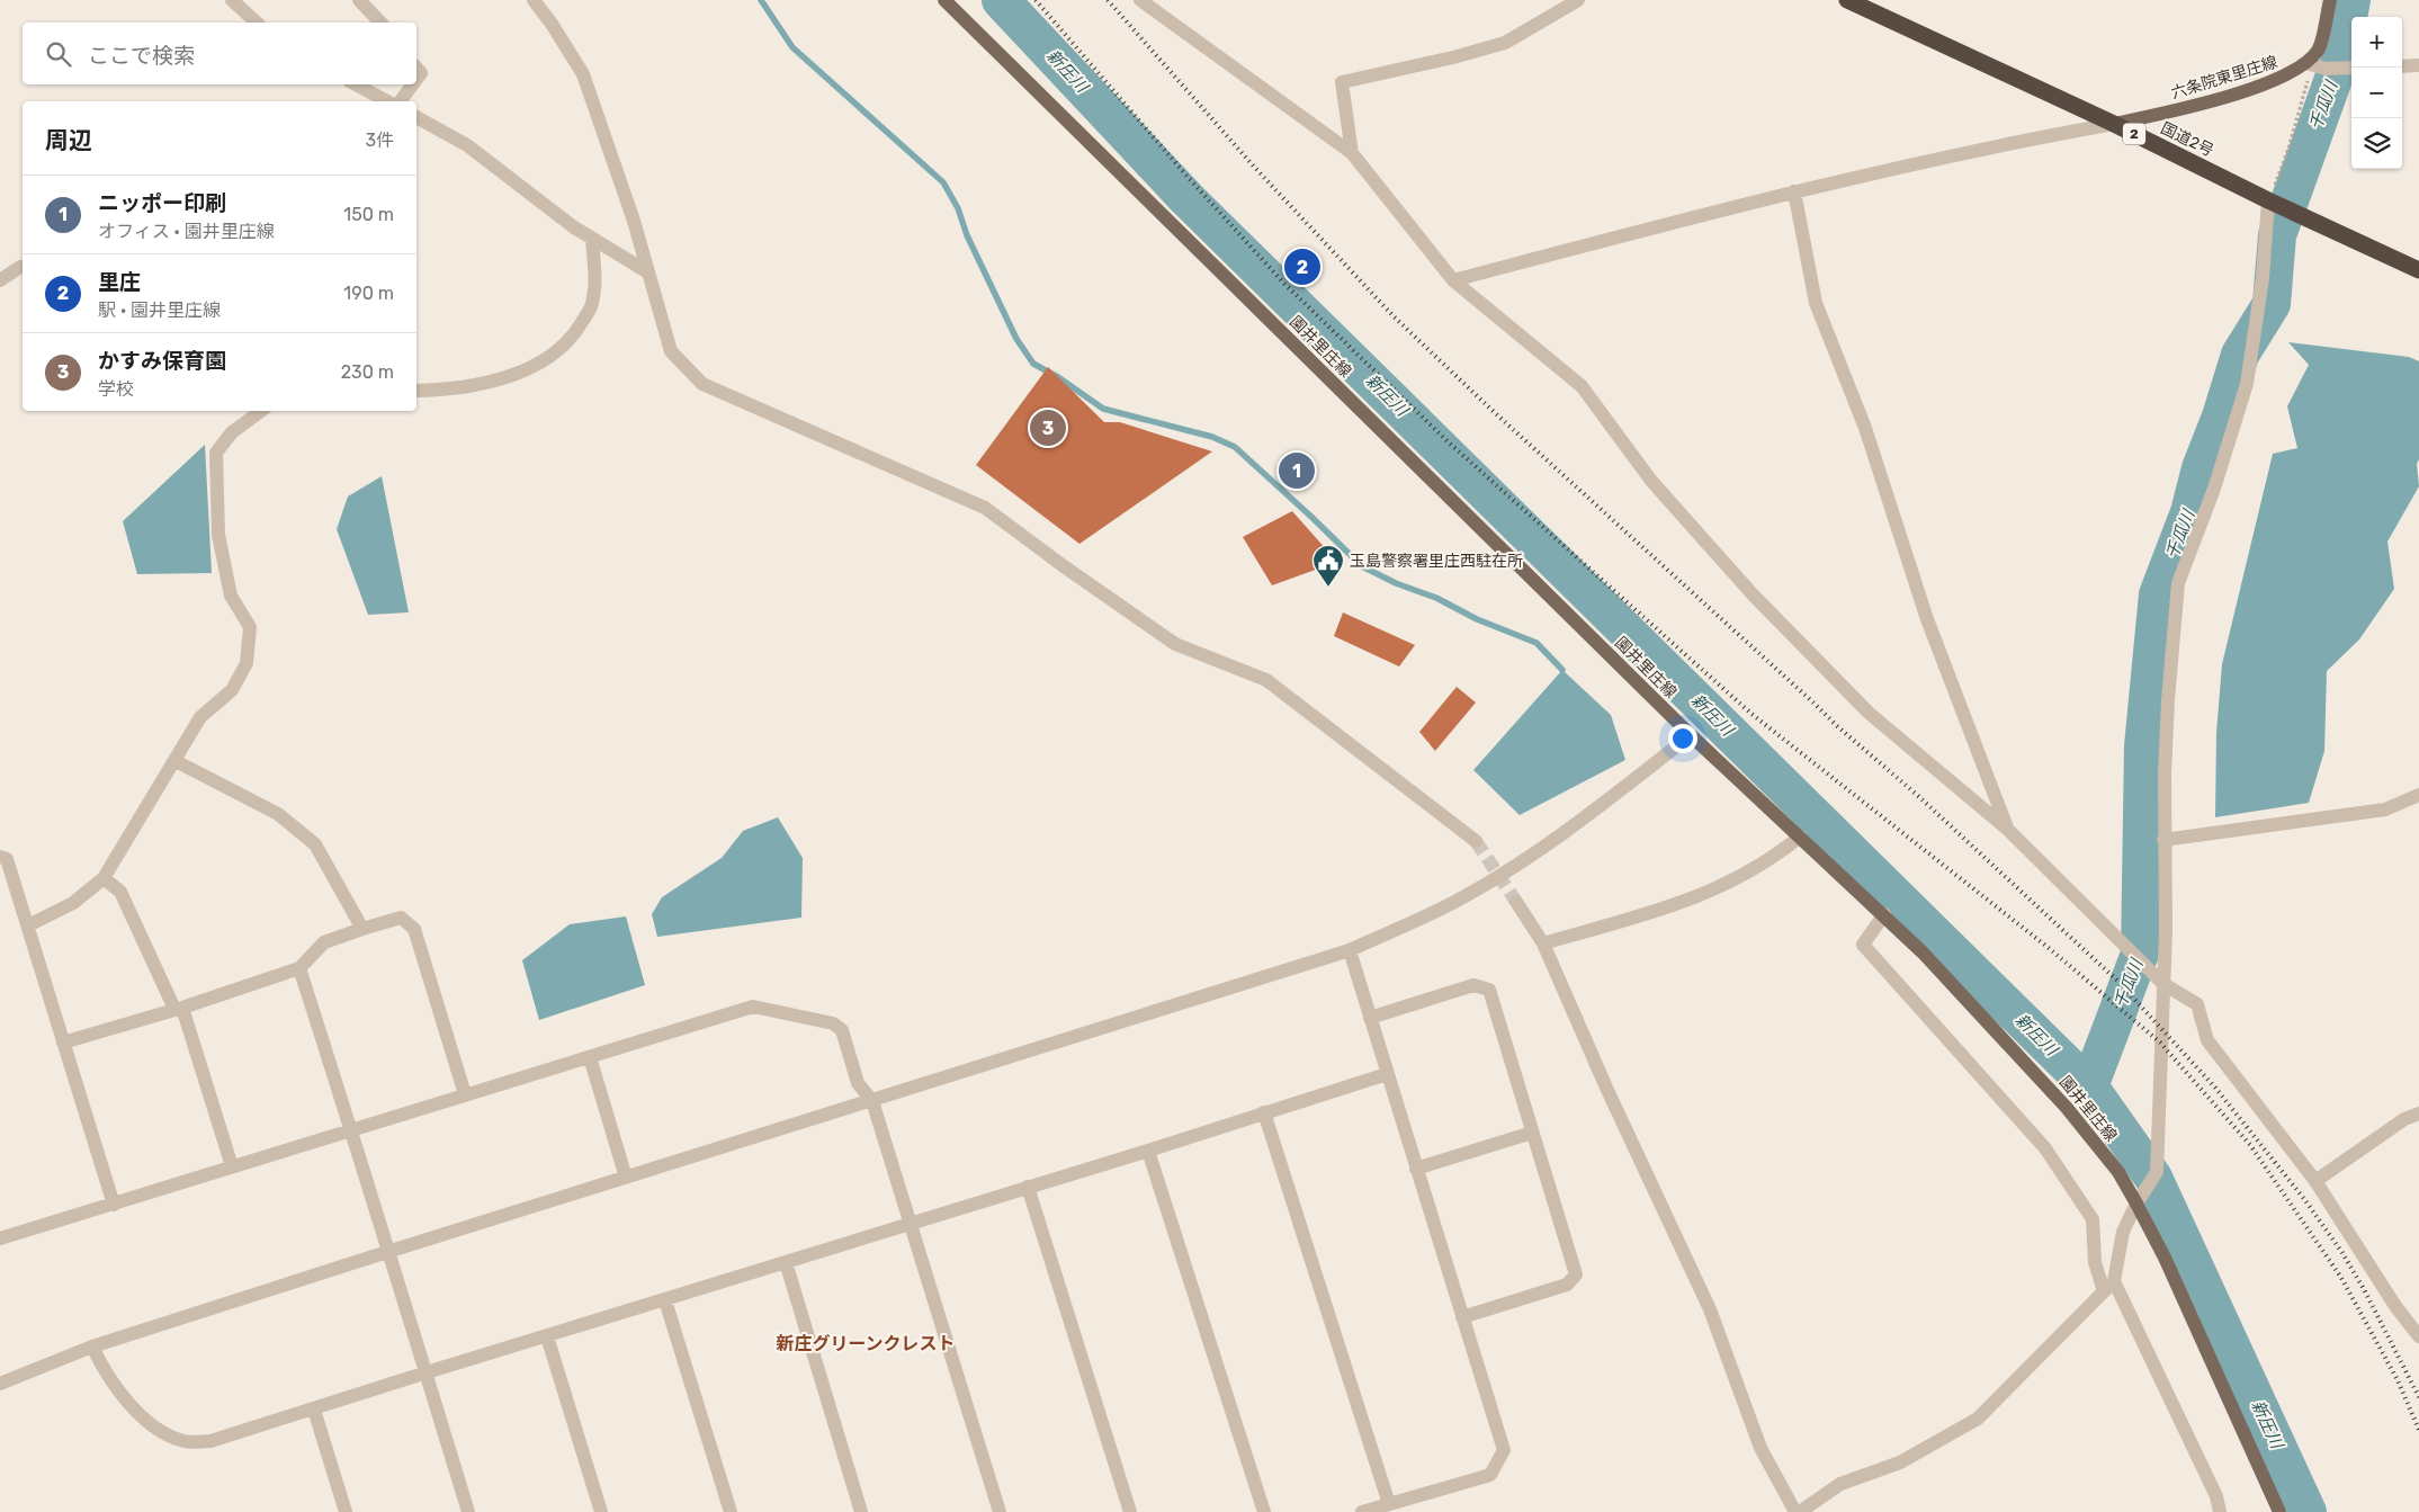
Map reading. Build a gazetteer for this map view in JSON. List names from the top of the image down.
{
  "streets": {
    "highway": ["2", "国道2号"],
    "main road": ["六条院東里庄線", "園井里庄線"]
  },
  "crossings": [
    ["六条院東里庄線", "国道2号"]
  ],
  "districts": ["新庄グリーンクレスト"],
  "water": ["新圧川", "千瓜川"],
  "places": {
    "public building": ["玉島警察署里庄西駐在所"]
  },
  "page": {
    "map_buttons": ["+", "−"],
    "search": "ここで検索",
    "heading": ["周辺", "3件"],
    "list": [
      {
        "mark": "1",
        "name": "ニッポー印刷",
        "note": "オフィス · 園井里庄線",
        "value": "150 m"
      },
      {
        "mark": "2",
        "name": "里庄",
        "note": "駅 · 園井里庄線",
        "value": "190 m"
      },
      {
        "mark": "3",
        "name": "かすみ保育園",
        "note": "学校",
        "value": "230 m"
      }
    ],
    "pins": ["2", "3", "1"]
  }
}
